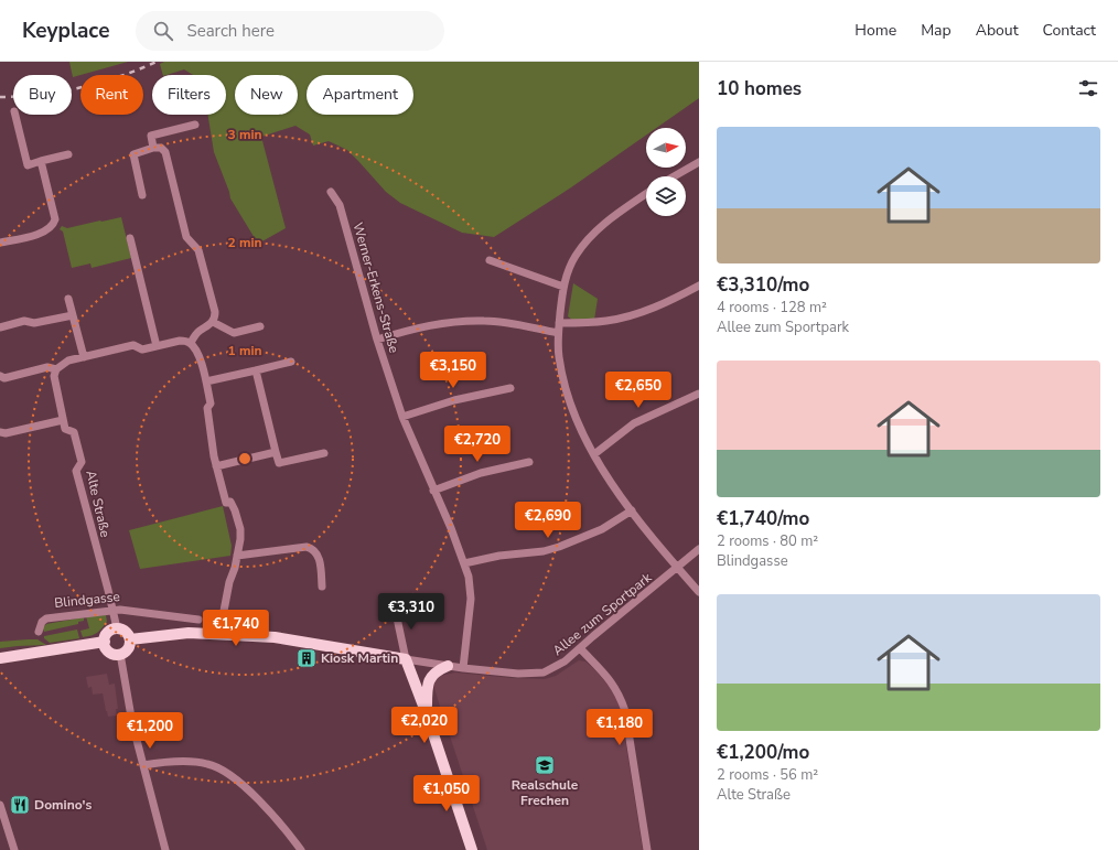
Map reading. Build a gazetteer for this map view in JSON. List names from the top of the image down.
{
  "streets": {
    "street": [
      "Werner-Erkens-Straße",
      "Alte Straße",
      "Blindgasse",
      "Allee zum Sportpark"
    ]
  },
  "crossings": [
    ["Werner-Erkens-Straße", "Allee zum Sportpark"],
    ["Alte Straße", "Blindgasse"]
  ],
  "places": {
    "building": ["Kiosk Martin"],
    "school or university": ["Realschule Frechen"],
    "restaurant": ["Domino's"]
  },
  "north": "right",
  "page": {
    "header": "Keyplace",
    "search": "Search here",
    "nav": [
      "Home",
      "Map",
      "About",
      "Contact"
    ],
    "heading": "10 homes",
    "chip": [
      "Buy",
      "Rent",
      "Filters",
      "New",
      "Apartment"
    ],
    "list": [
      {
        "name": "€3,310/mo",
        "note": "4 rooms · 128 m² · Allee zum Sportpark"
      },
      {
        "name": "€1,740/mo",
        "note": "2 rooms · 80 m² · Blindgasse"
      },
      {
        "name": "€1,200/mo",
        "note": "2 rooms · 56 m² · Alte Straße"
      }
    ],
    "price": [
      "€3,150",
      "€2,650",
      "€2,720",
      "€2,690",
      "€3,310",
      "€1,740",
      "€2,020",
      "€1,180",
      "€1,200",
      "€1,050"
    ]
  },
  "rings": ["3 min", "2 min", "1 min"]
}
